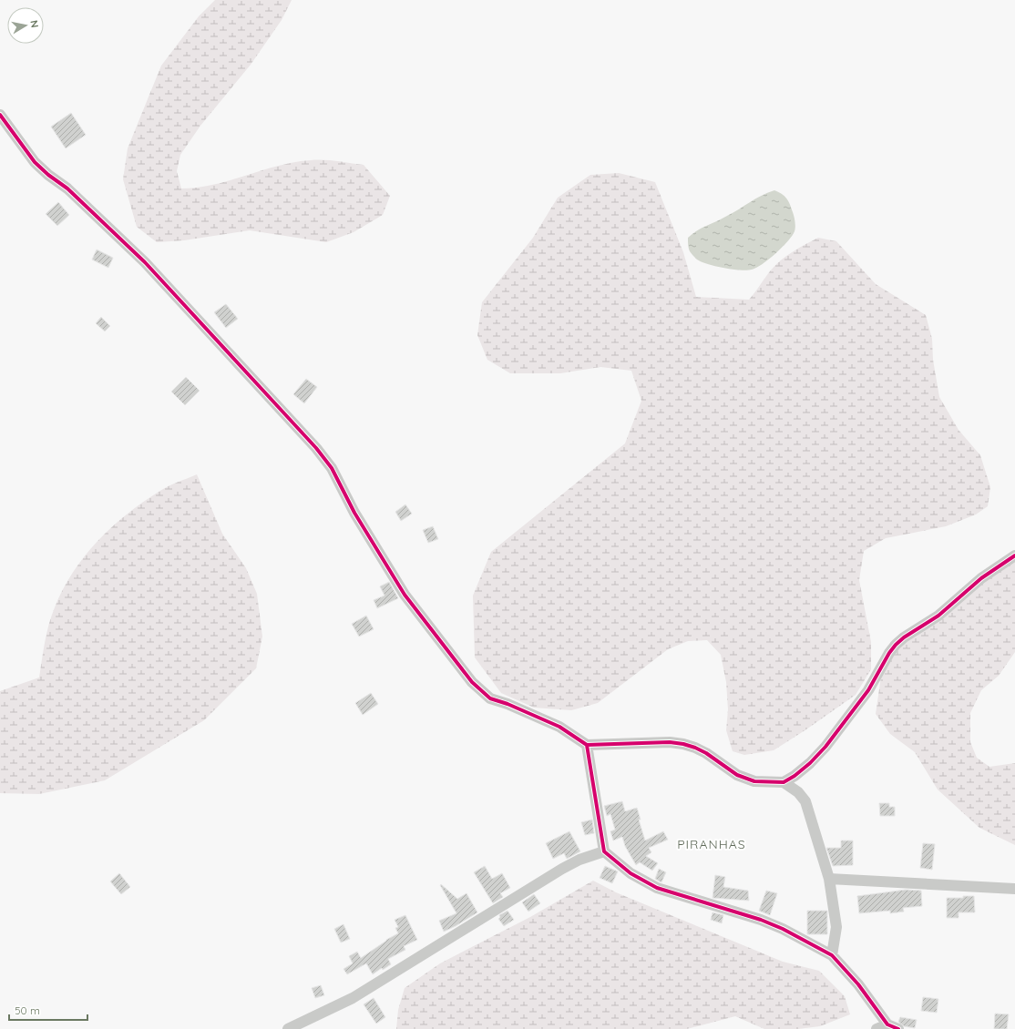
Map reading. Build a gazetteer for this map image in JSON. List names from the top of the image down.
{
  "districts": ["PIRANHAS"],
  "scale_bar": "50 m",
  "north": "right"
}
